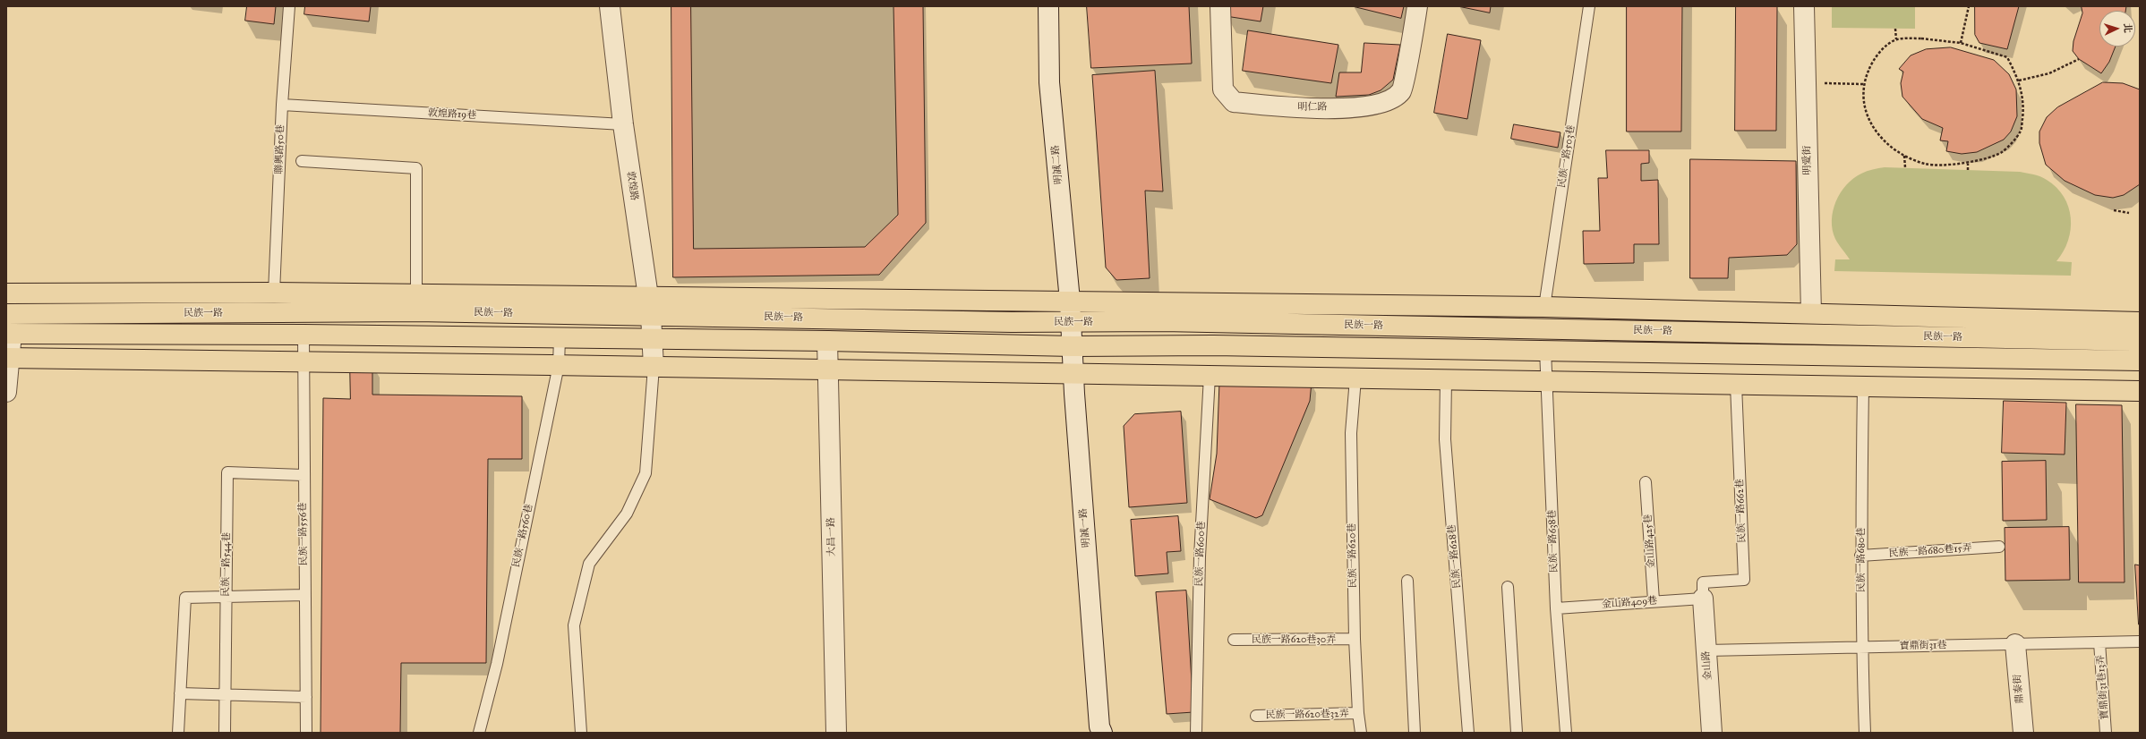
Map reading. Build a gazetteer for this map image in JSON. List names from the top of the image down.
{
  "streets": {
    "main road": ["民族一路"],
    "street": [
      "明仁路",
      "明愛街",
      "明誠二路",
      "敦煌路",
      "明誠一路",
      "大昌一路",
      "金山路",
      "鼎泰街"
    ],
    "lane": [
      "敦煌路19巷",
      "聯興路50巷",
      "民族一路503巷",
      "民族一路662巷",
      "民族一路556巷",
      "民族一路560巷",
      "民族一路638巷",
      "金山路425巷",
      "民族一路680巷15弄",
      "民族一路600巷",
      "民族一路620巷",
      "民族一路628巷",
      "民族一路680巷",
      "民族一路544巷",
      "金山路409巷",
      "民族一路620巷30弄",
      "寶鼎街31巷",
      "寶鼎街31巷13弄",
      "民族一路620巷32弄"
    ]
  },
  "crossings": [
    ["敦煌路19巷", "聯興路50巷"],
    ["敦煌路19巷", "敦煌路"],
    ["聯興路50巷", "民族一路"],
    ["民族一路503巷", "民族一路"],
    ["明愛街", "民族一路"],
    ["明誠二路", "民族一路"],
    ["明誠二路", "明誠一路"],
    ["敦煌路", "民族一路"],
    ["民族一路", "明誠一路"],
    ["民族一路", "民族一路556巷"],
    ["民族一路", "民族一路560巷"],
    ["民族一路", "大昌一路"],
    ["民族一路", "民族一路638巷"],
    ["民族一路662巷", "金山路409巷"],
    ["民族一路662巷", "金山路"],
    ["民族一路556巷", "民族一路544巷"],
    ["民族一路638巷", "金山路409巷"],
    ["金山路425巷", "金山路409巷"],
    ["民族一路680巷15弄", "民族一路680巷"],
    ["民族一路620巷", "民族一路620巷30弄"],
    ["民族一路620巷", "民族一路620巷32弄"],
    ["民族一路680巷", "寶鼎街31巷"],
    ["金山路409巷", "金山路"],
    ["寶鼎街31巷", "金山路"],
    ["寶鼎街31巷", "寶鼎街31巷13弄"],
    ["寶鼎街31巷", "鼎泰街"]
  ],
  "north": "right"
}
